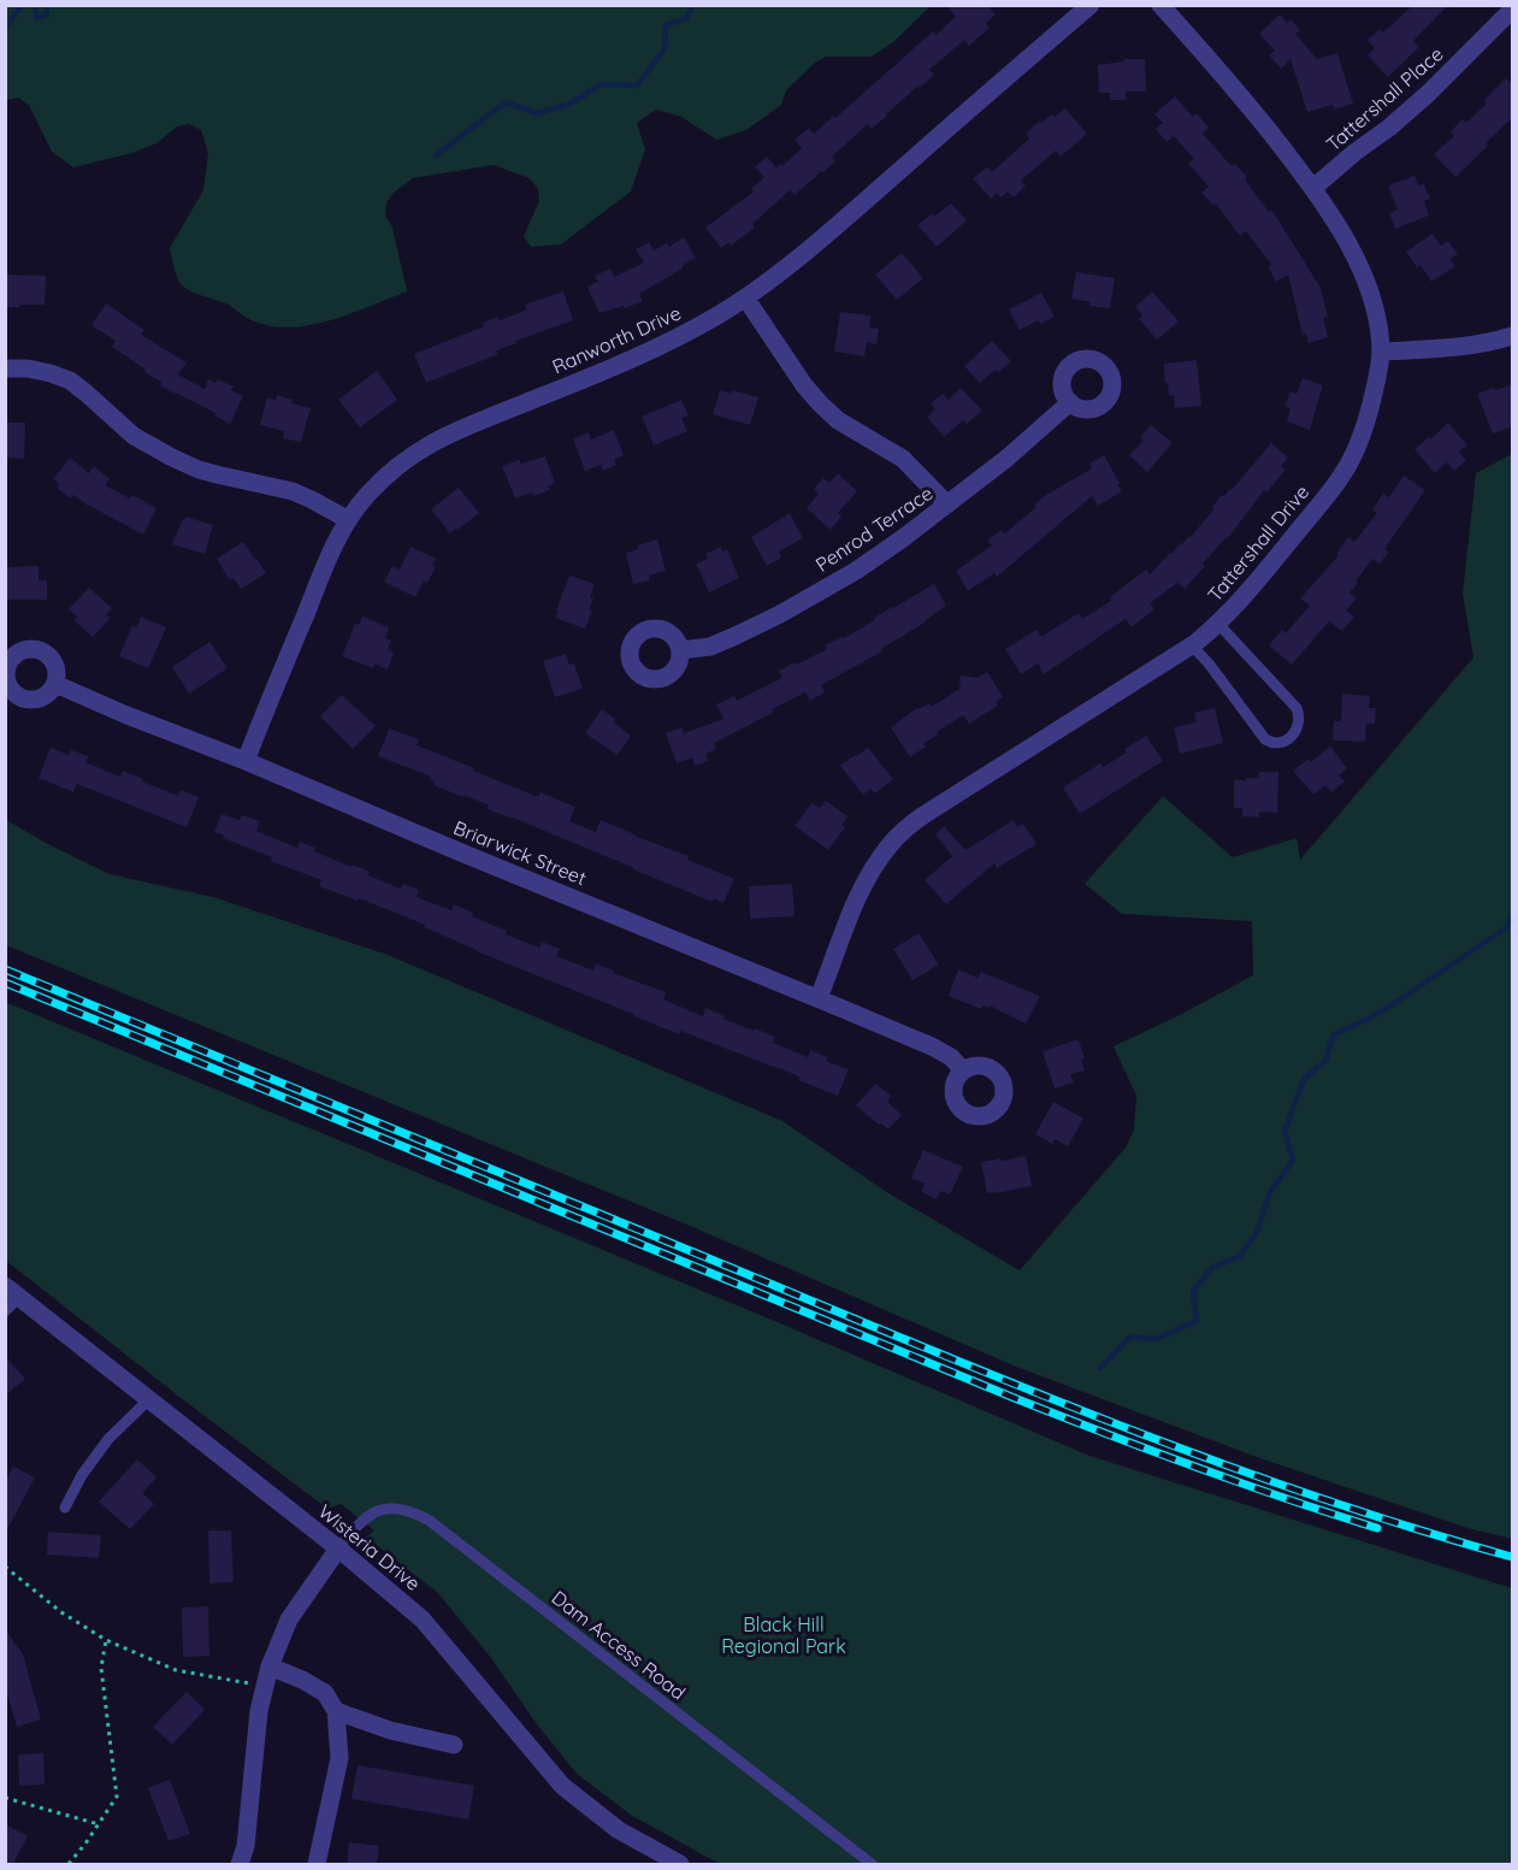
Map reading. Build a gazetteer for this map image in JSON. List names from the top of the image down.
{
  "streets": {
    "street": [
      "Tattershall Place",
      "Ranworth Drive",
      "Penrod Terrace",
      "Tattershall Drive",
      "Briarwick Street",
      "Wisteria Drive"
    ],
    "lane": ["Dam Access Road"]
  },
  "crossings": [
    ["Tattershall Place", "Tattershall Drive"],
    ["Ranworth Drive", "Briarwick Street"],
    ["Tattershall Drive", "Briarwick Street"],
    ["Wisteria Drive", "Dam Access Road"]
  ],
  "parks": ["Black Hill Regional Park"]
}
